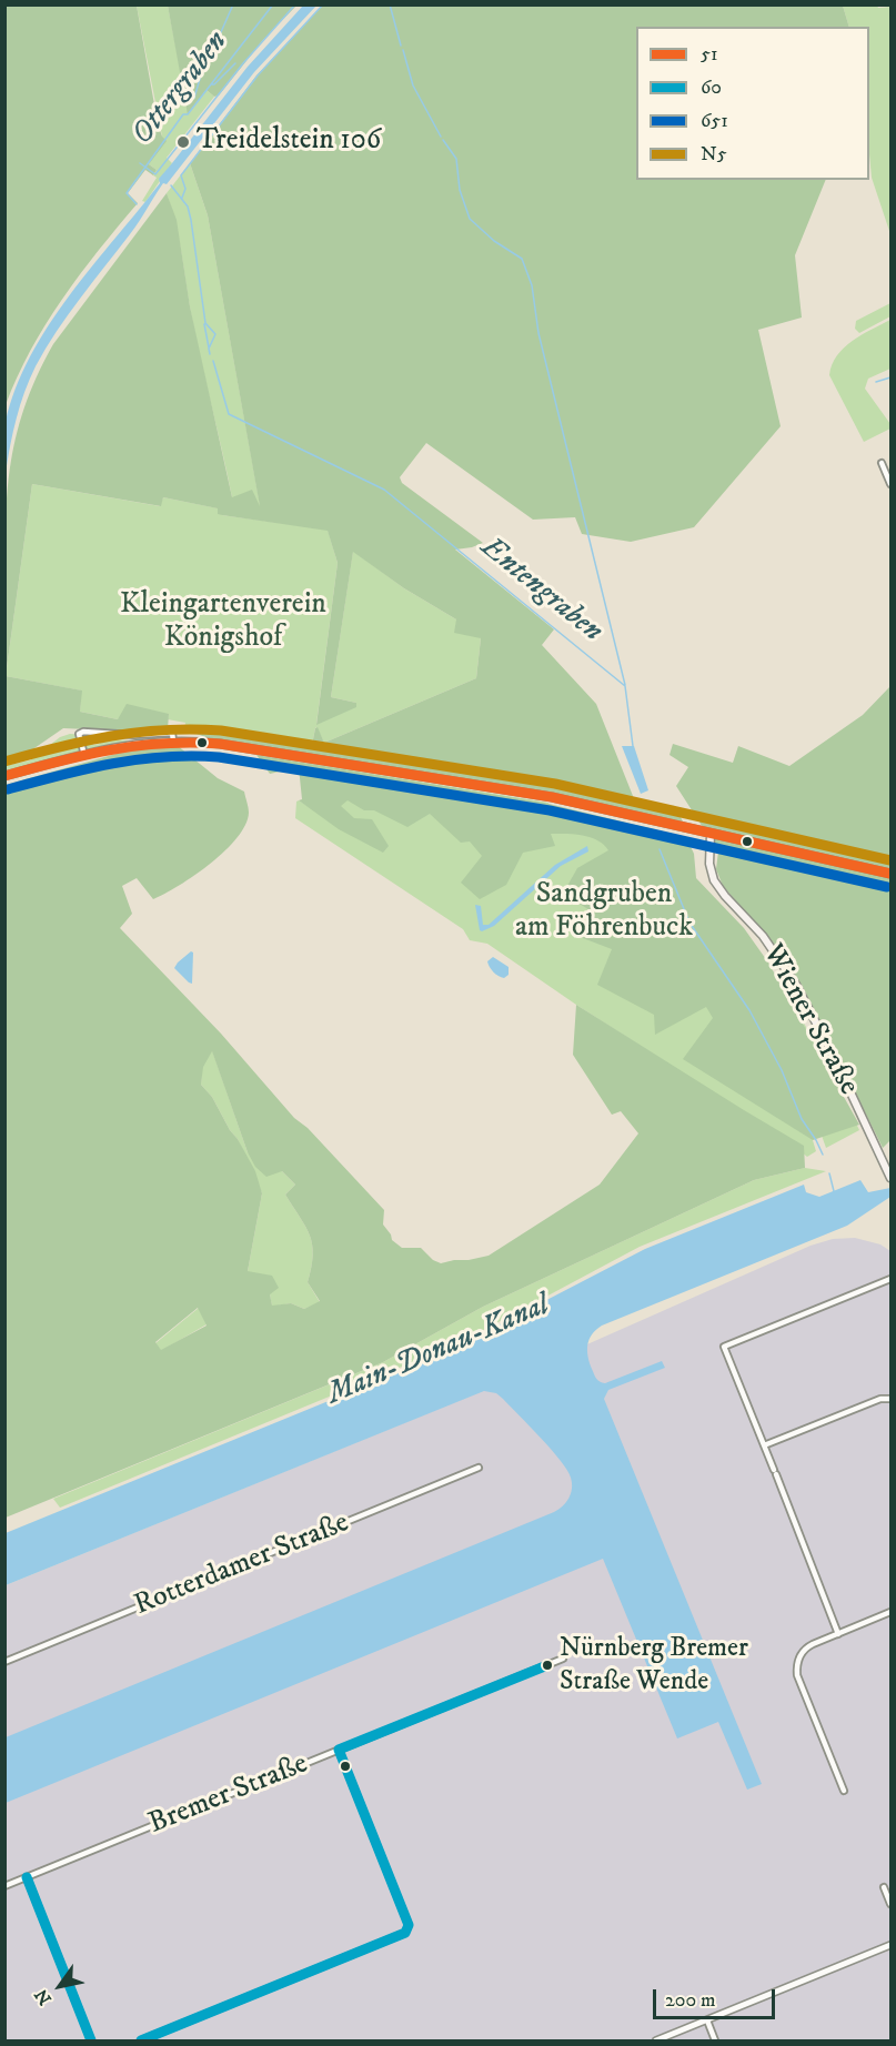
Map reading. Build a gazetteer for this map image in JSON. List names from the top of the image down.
{
  "streets": {
    "main road": ["Wiener Straße"],
    "street": ["Rotterdamer Straße", "Bremer Straße"]
  },
  "water": ["Ottergraben", "Entengraben", "Main-Donau-Kanal"],
  "parks": ["Kleingartenverein Königshof", "Sandgruben am Föhrenbuck"],
  "places": ["Treidelstein 106", "Nürnberg Bremer Straße Wende"],
  "lines": [
    "transit line N5",
    "transit line 51",
    "transit line 651",
    "transit line 60"
  ],
  "legend": [
    "51",
    "60",
    "651",
    "N5"
  ],
  "scale_bar": "200 m",
  "north": "bottom left"
}
